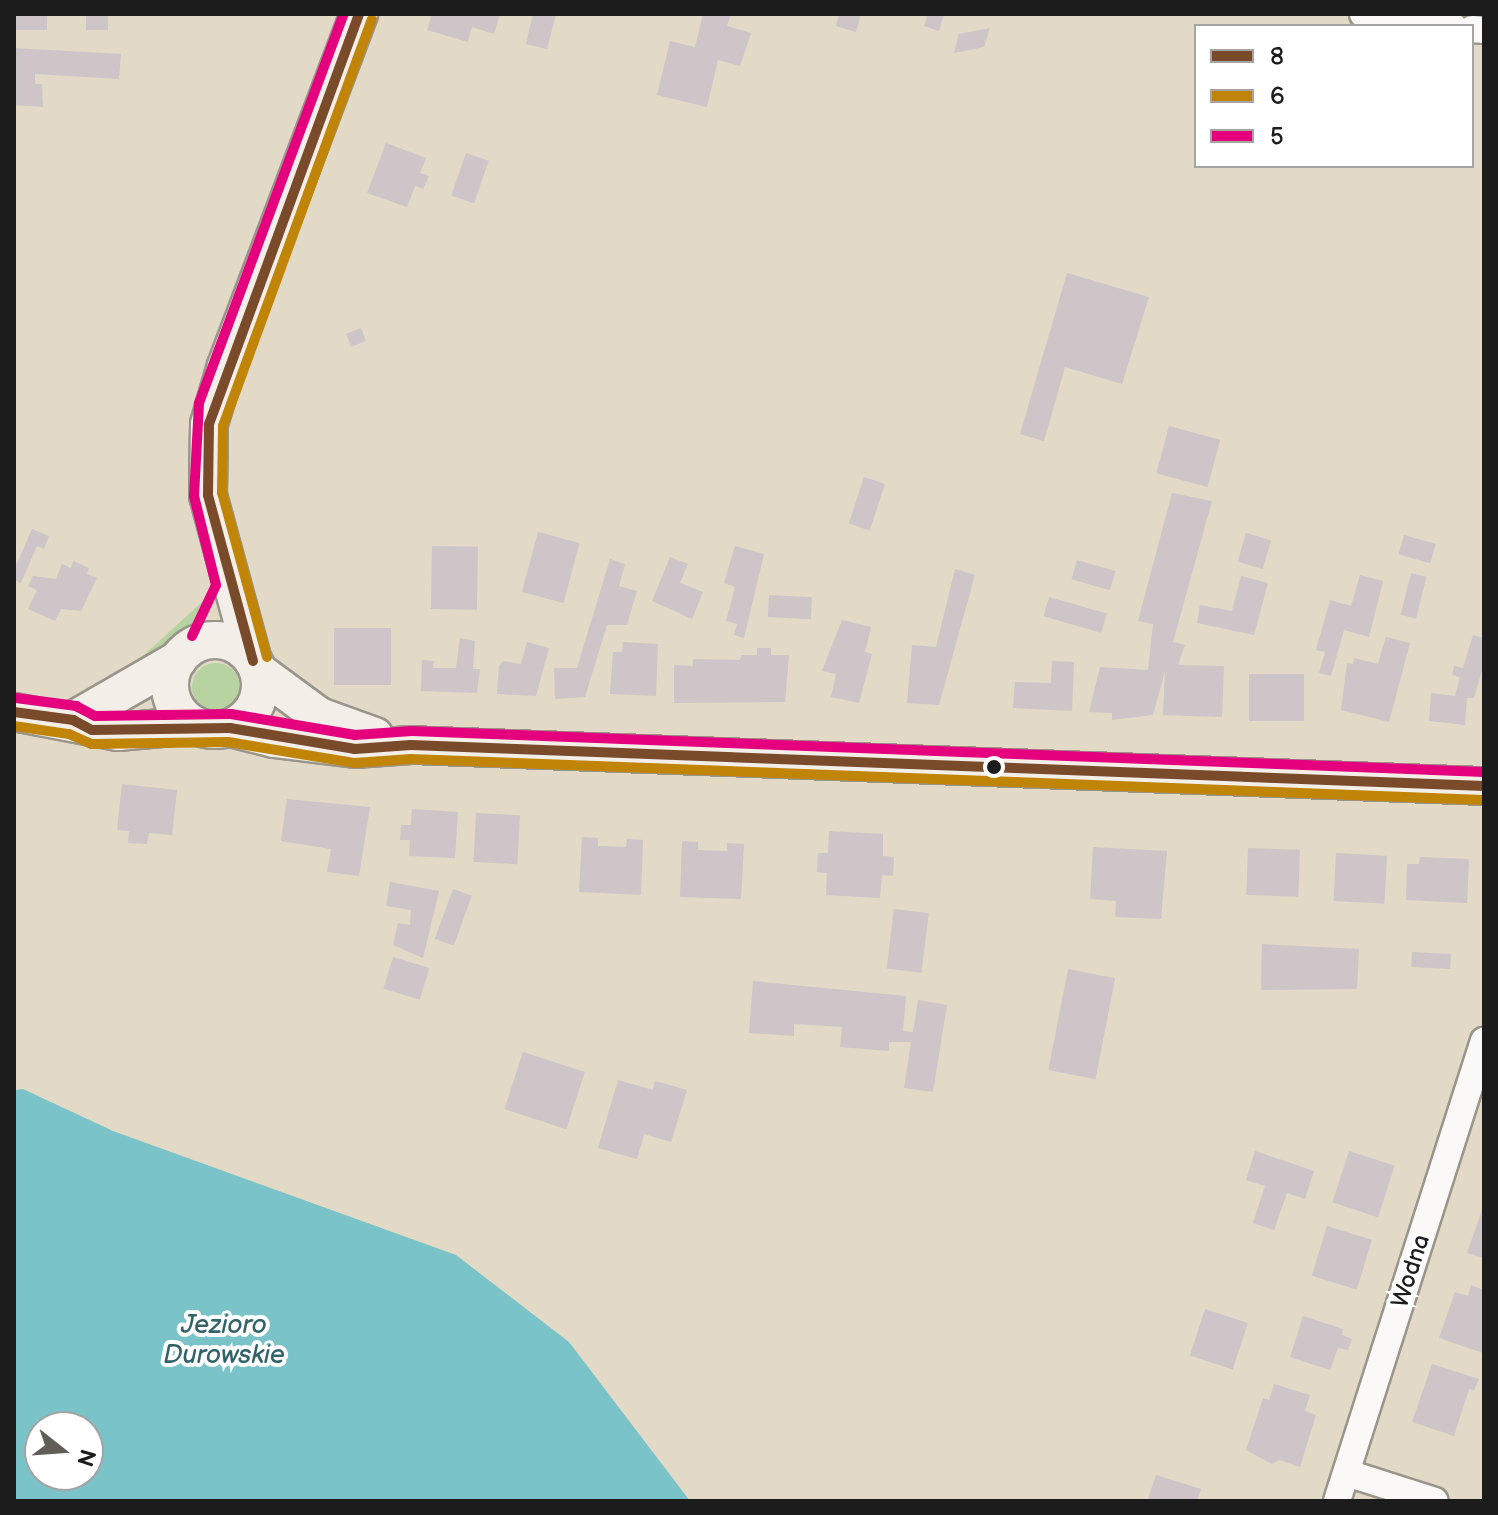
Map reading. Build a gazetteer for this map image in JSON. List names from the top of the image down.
{
  "streets": {
    "street": ["Wodna"]
  },
  "water": ["Jezioro Durowskie"],
  "lines": ["transit line 8", "transit line 5", "transit line 6"],
  "legend": ["8", "6", "5"],
  "north": "right"
}
